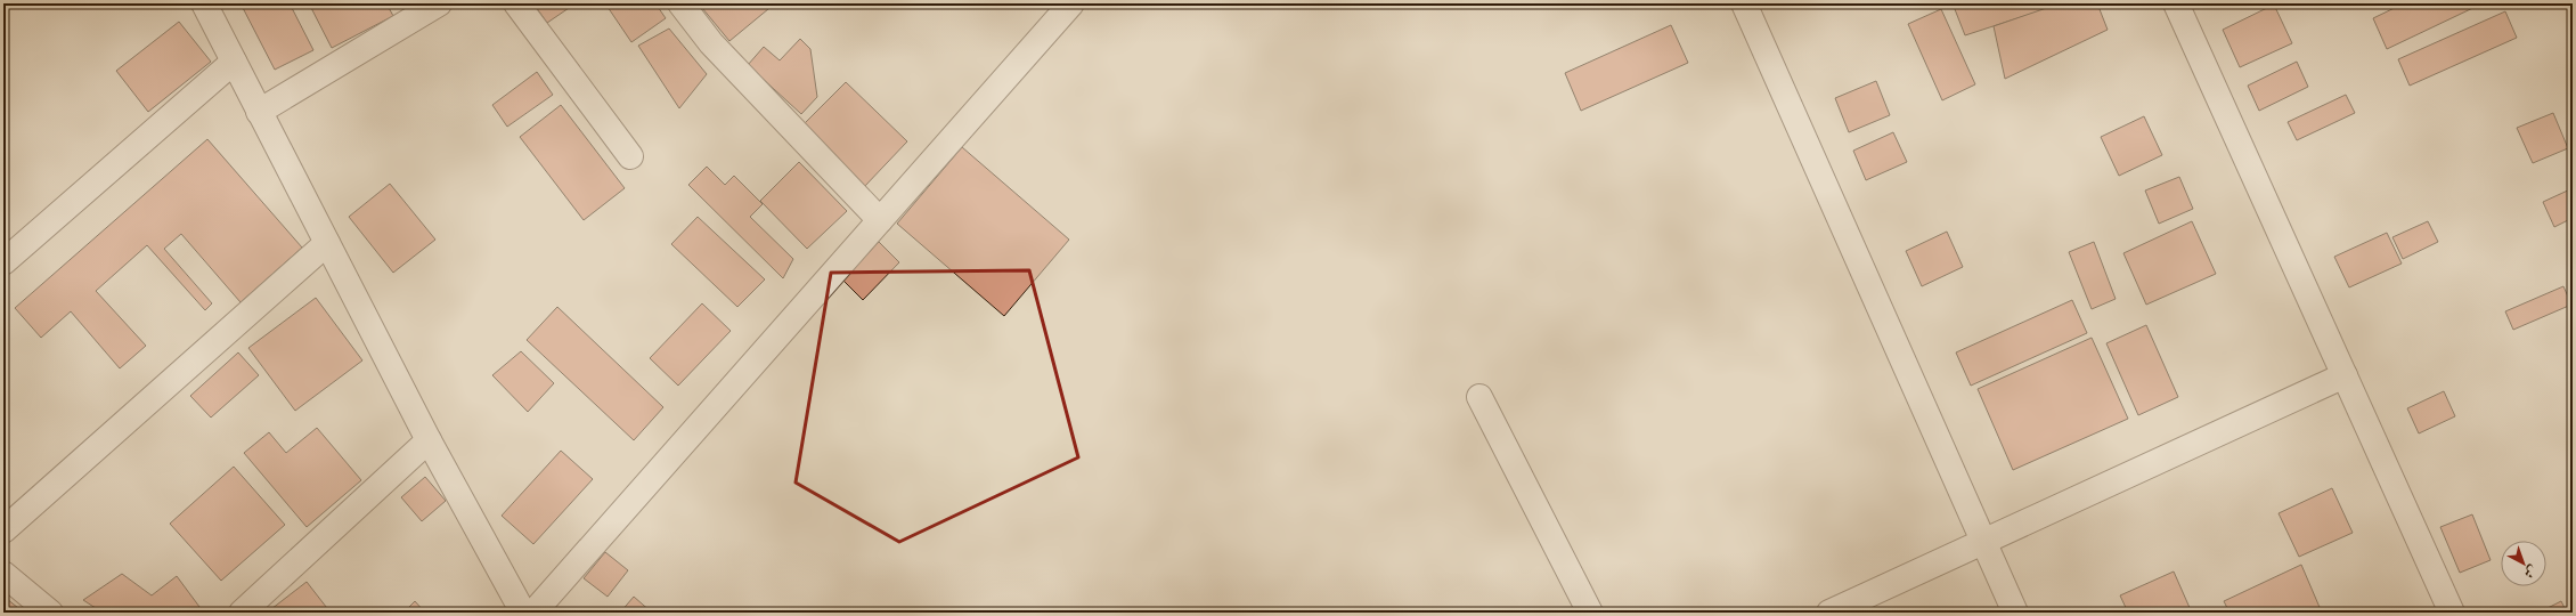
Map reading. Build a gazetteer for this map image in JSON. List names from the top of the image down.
{
  "north": "bottom right"
}
